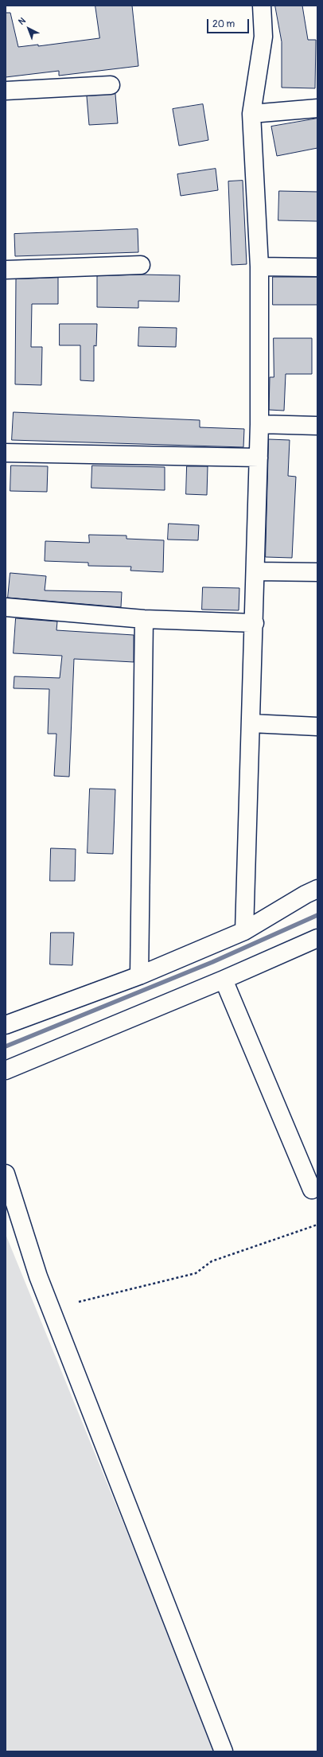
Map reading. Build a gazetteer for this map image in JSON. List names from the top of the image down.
{
  "scale_bar": "20 m",
  "north": "top left"
}
